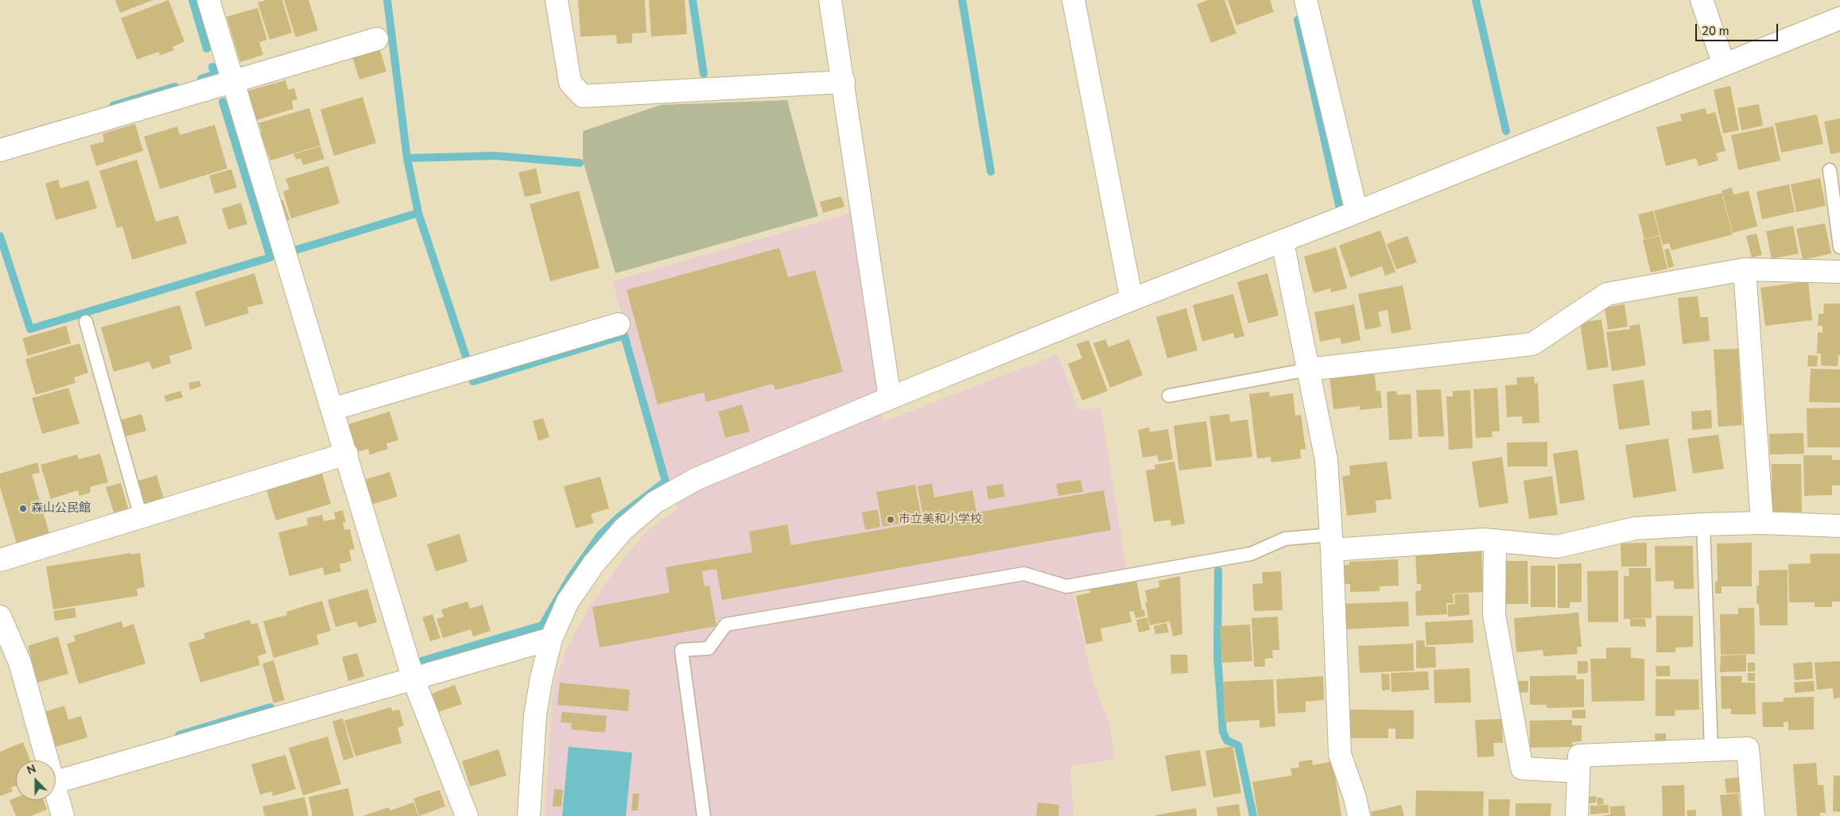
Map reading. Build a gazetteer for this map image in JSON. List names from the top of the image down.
{
  "places": ["森山公民館", "市立美和小学校"],
  "scale_bar": "20 m",
  "north": "top"
}
